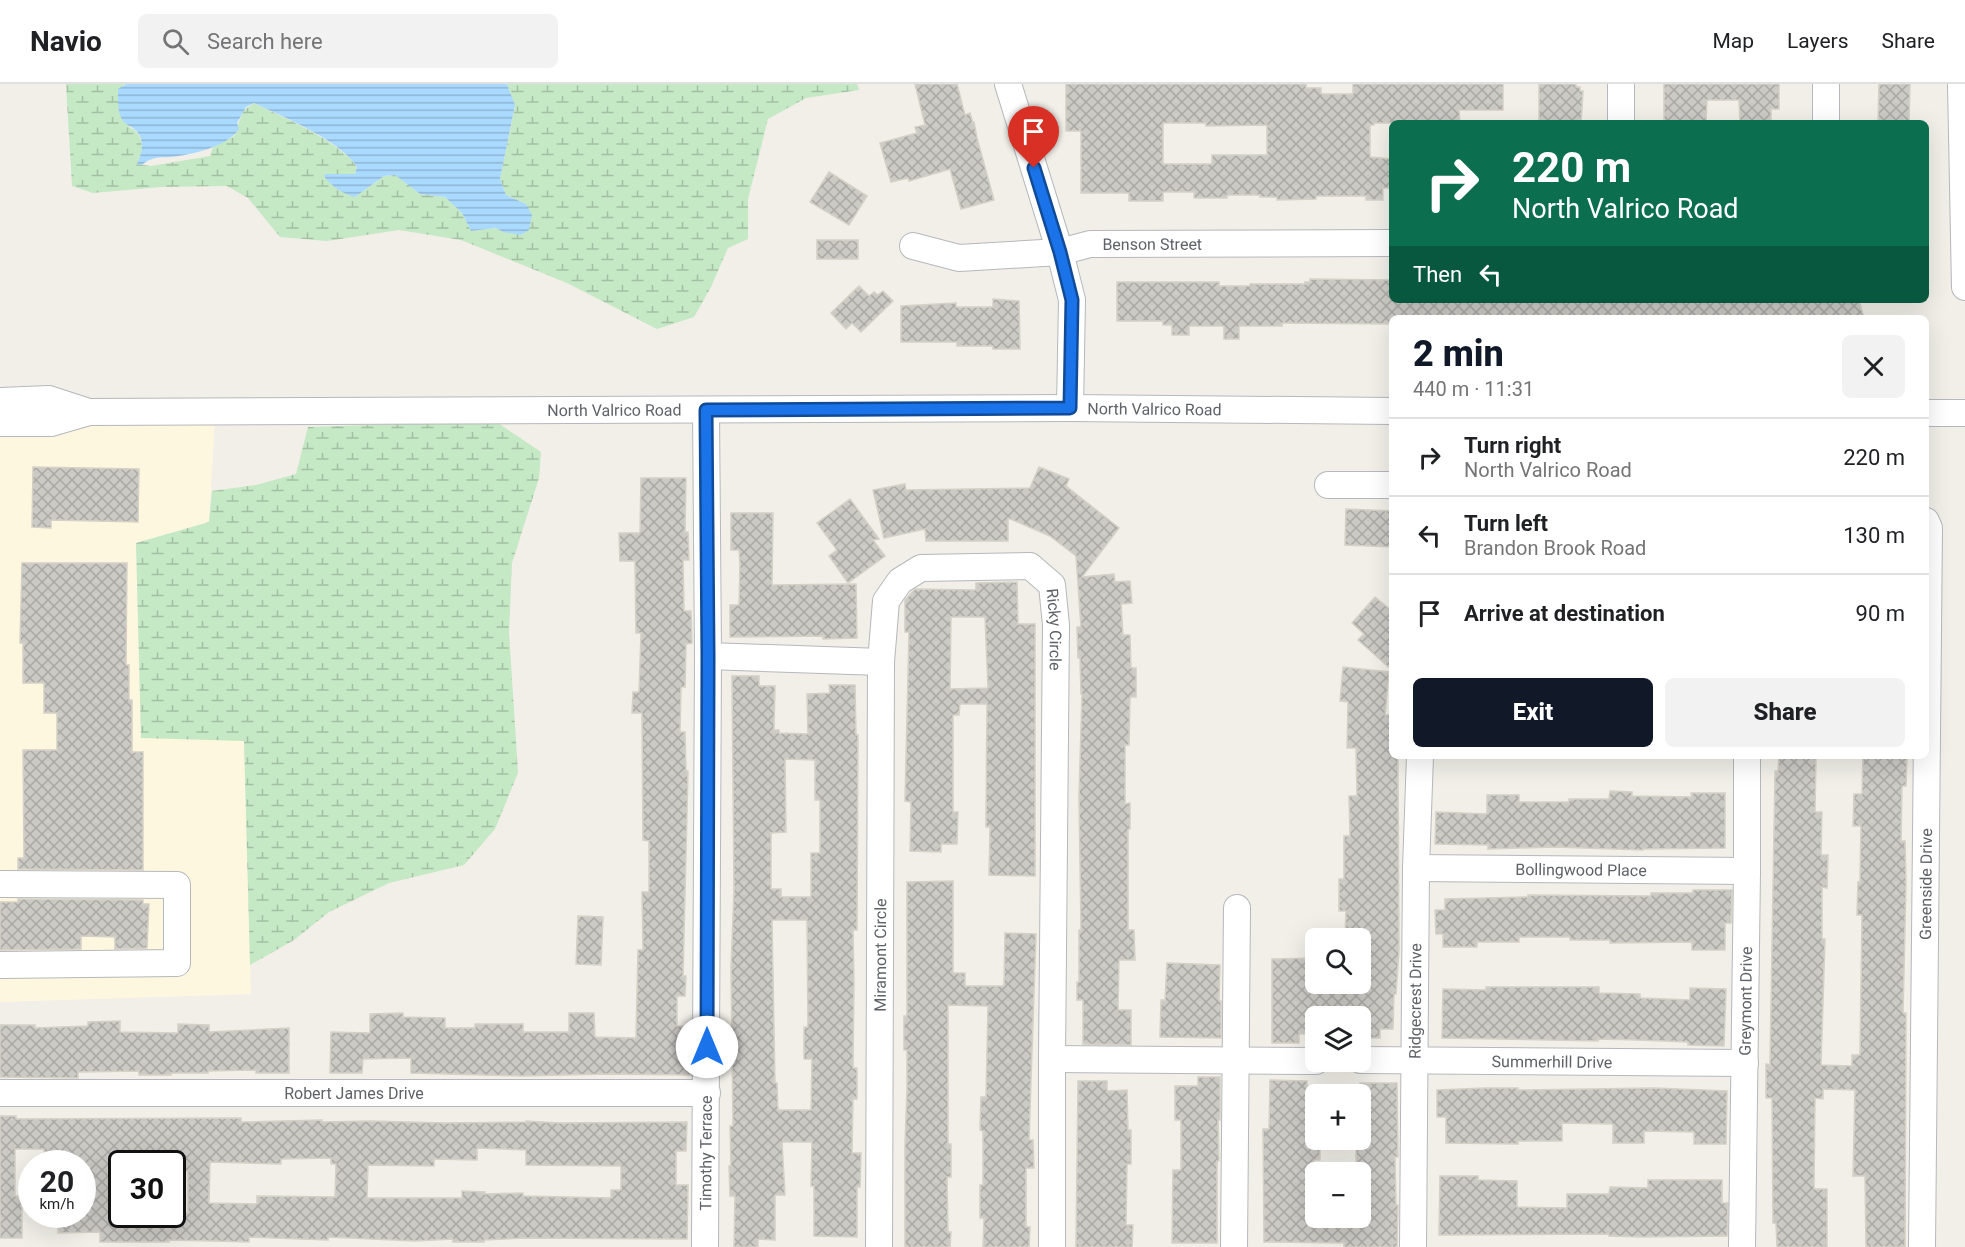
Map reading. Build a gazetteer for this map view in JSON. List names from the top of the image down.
{
  "streets": {
    "street": [
      "Benson Street",
      "North Valrico Road",
      "Ricky Circle",
      "Bollingwood Place",
      "Greenside Drive",
      "Miramont Circle",
      "Ridgecrest Drive",
      "Greymont Drive",
      "Summerhill Drive",
      "Robert James Drive",
      "Timothy Terrace"
    ]
  },
  "crossings": [
    ["North Valrico Road", "Timothy Terrace"],
    ["Ricky Circle", "Miramont Circle"],
    ["Bollingwood Place", "Ridgecrest Drive"],
    ["Bollingwood Place", "Greymont Drive"],
    ["Ridgecrest Drive", "Summerhill Drive"],
    ["Greymont Drive", "Summerhill Drive"],
    ["Robert James Drive", "Timothy Terrace"]
  ],
  "page": {
    "header": "Navio",
    "search": "Search here",
    "nav": ["Map", "Layers", "Share"],
    "turn": ["220 m", "North Valrico Road"],
    "then": "Then",
    "heading": ["2 min", "440 m · 11:31"],
    "list": [
      {
        "name": "Turn right",
        "note": "North Valrico Road",
        "value": "220 m"
      },
      {
        "name": "Turn left",
        "note": "Brandon Brook Road",
        "value": "130 m"
      },
      {
        "name": "Arrive at destination",
        "value": "90 m"
      }
    ],
    "buttons": ["Exit", "Share"],
    "map_buttons": ["+", "−"],
    "speed": "20 km/h",
    "limit": "30"
  }
}
